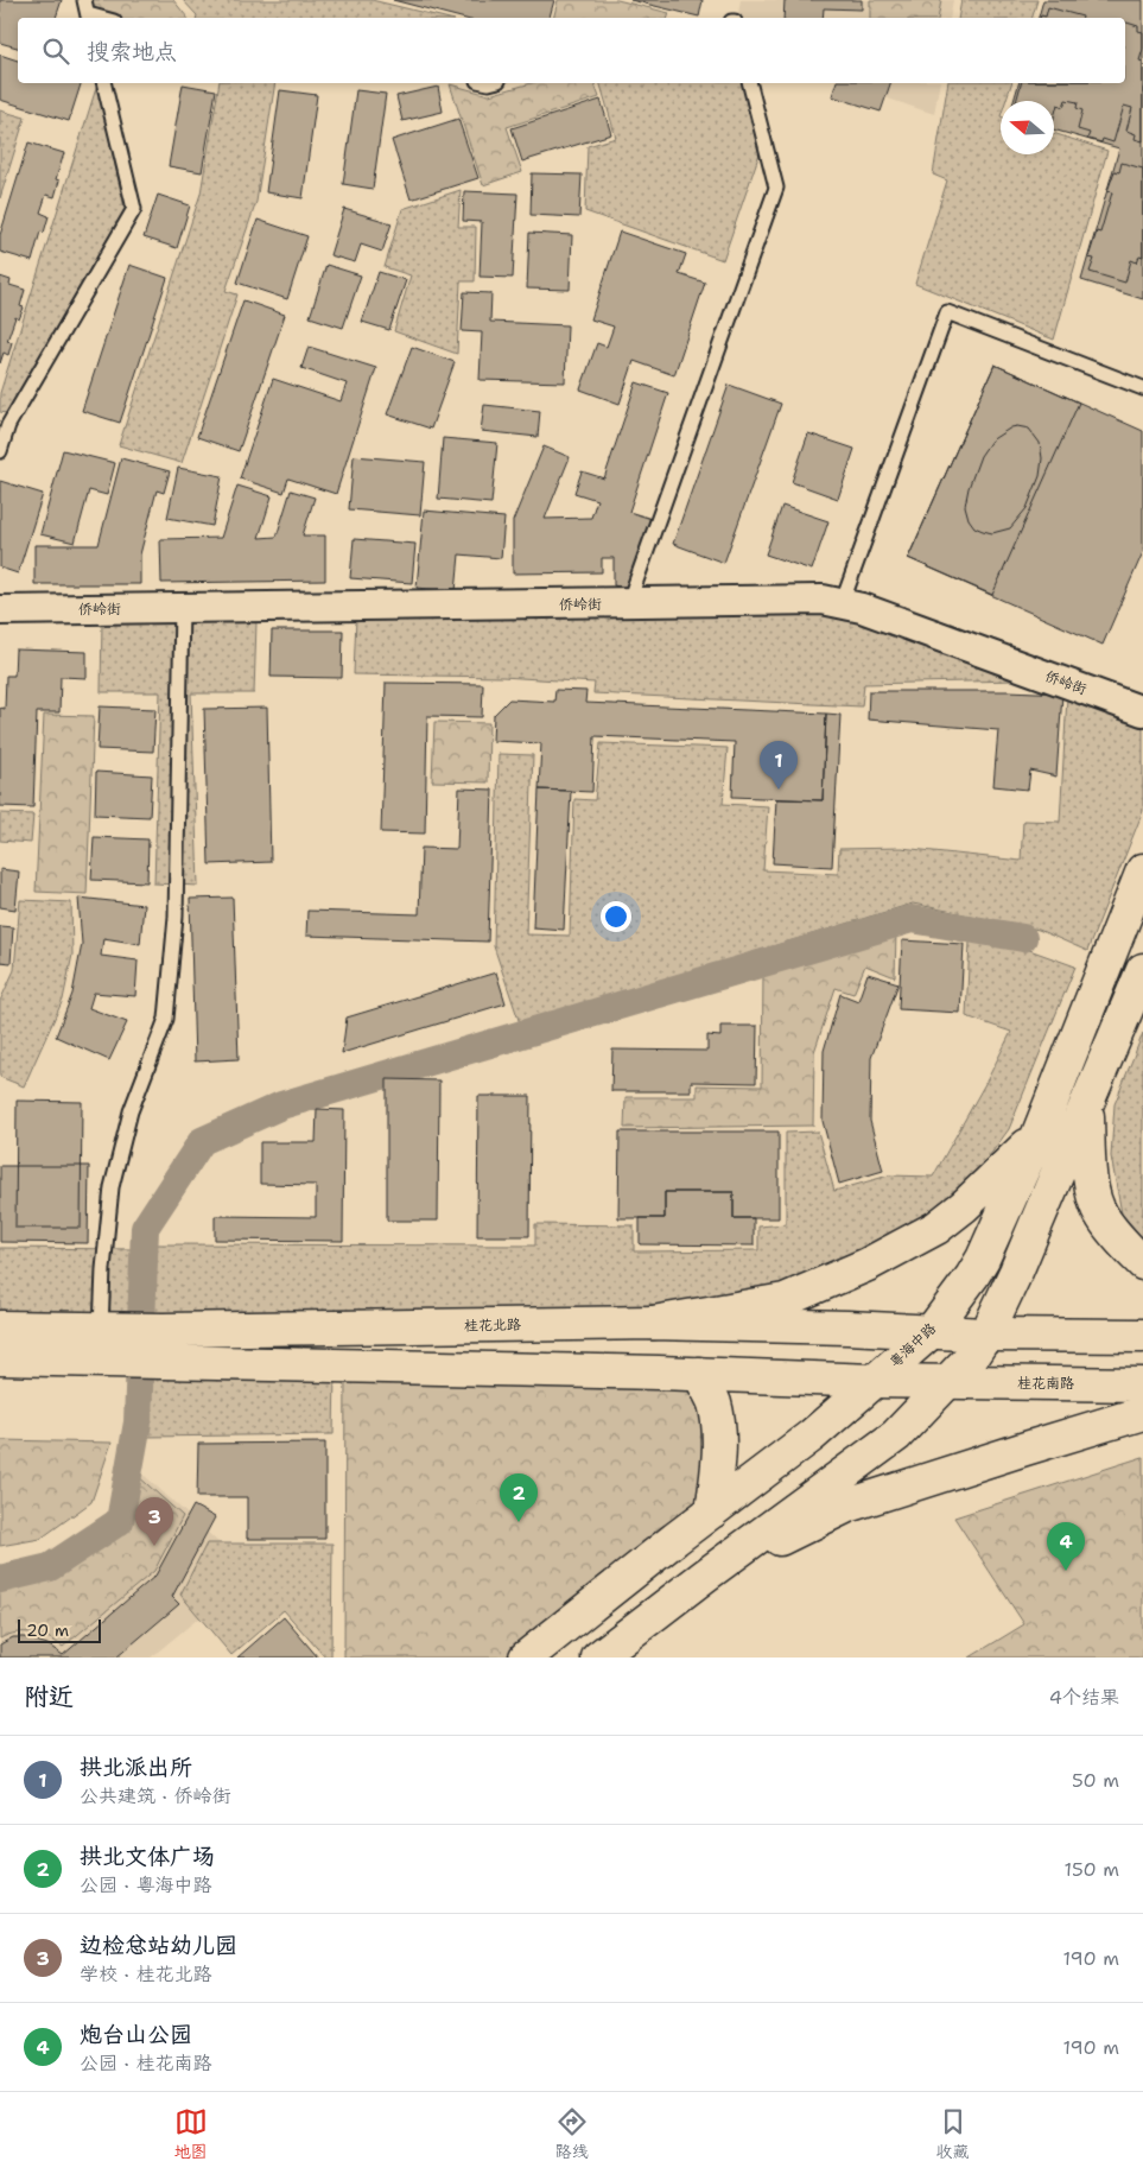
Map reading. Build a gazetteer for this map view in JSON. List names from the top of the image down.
{
  "streets": {
    "main road": ["桂花北路", "粤海中路", "桂花南路"],
    "street": ["侨岭街"]
  },
  "crossings": [
    ["桂花北路", "粤海中路"],
    ["桂花北路", "桂花南路"]
  ],
  "scale_bar": "20 m",
  "north": "left",
  "page": {
    "search": "搜索地点",
    "pins": [
      "1",
      "2",
      "3",
      "4"
    ],
    "scale": "20 m",
    "heading": ["附近", "4个结果"],
    "list": [
      {
        "mark": "1",
        "name": "拱北派出所",
        "note": "公共建筑 · 侨岭街",
        "value": "50 m"
      },
      {
        "mark": "2",
        "name": "拱北文体广场",
        "note": "公园 · 粤海中路",
        "value": "150 m"
      },
      {
        "mark": "3",
        "name": "边检总站幼儿园",
        "note": "学校 · 桂花北路",
        "value": "190 m"
      },
      {
        "mark": "4",
        "name": "炮台山公园",
        "note": "公园 · 桂花南路",
        "value": "190 m"
      }
    ],
    "nav": ["地图", "路线", "收藏"]
  }
}
